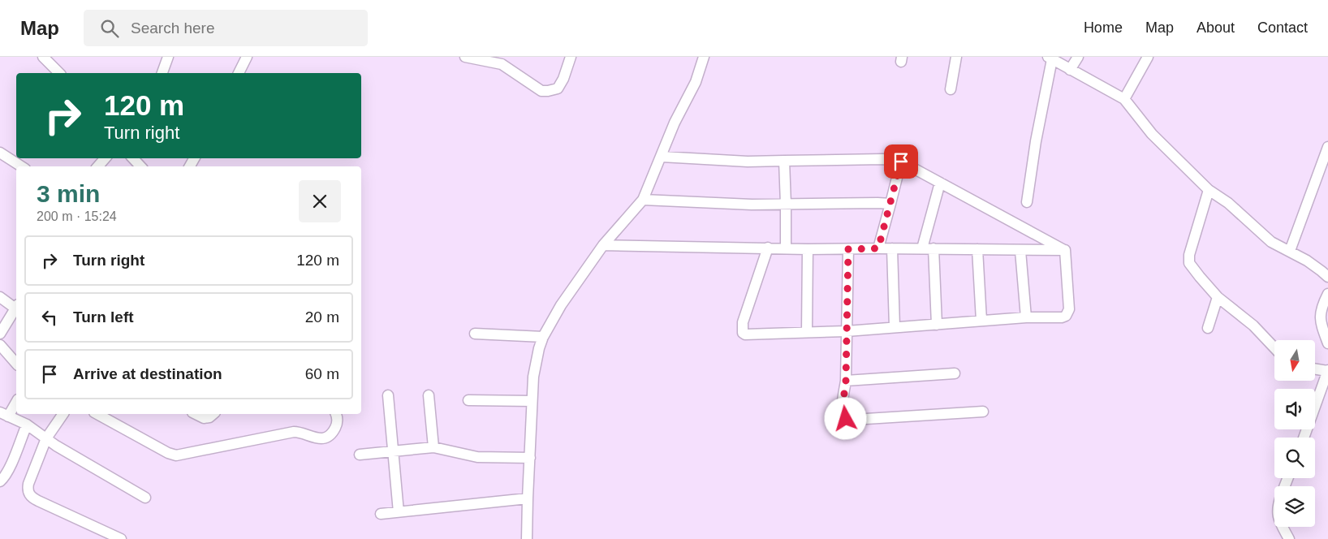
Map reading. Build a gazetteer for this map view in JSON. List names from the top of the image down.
{
  "north": "bottom",
  "page": {
    "header": "Map",
    "search": "Search here",
    "nav": [
      "Home",
      "Map",
      "About",
      "Contact"
    ],
    "turn": ["120 m", "Turn right"],
    "heading": ["3 min", "200 m · 15:24"],
    "list": [
      {
        "name": "Turn right",
        "value": "120 m"
      },
      {
        "name": "Turn left",
        "value": "20 m"
      },
      {
        "name": "Arrive at destination",
        "value": "60 m"
      }
    ]
  }
}
